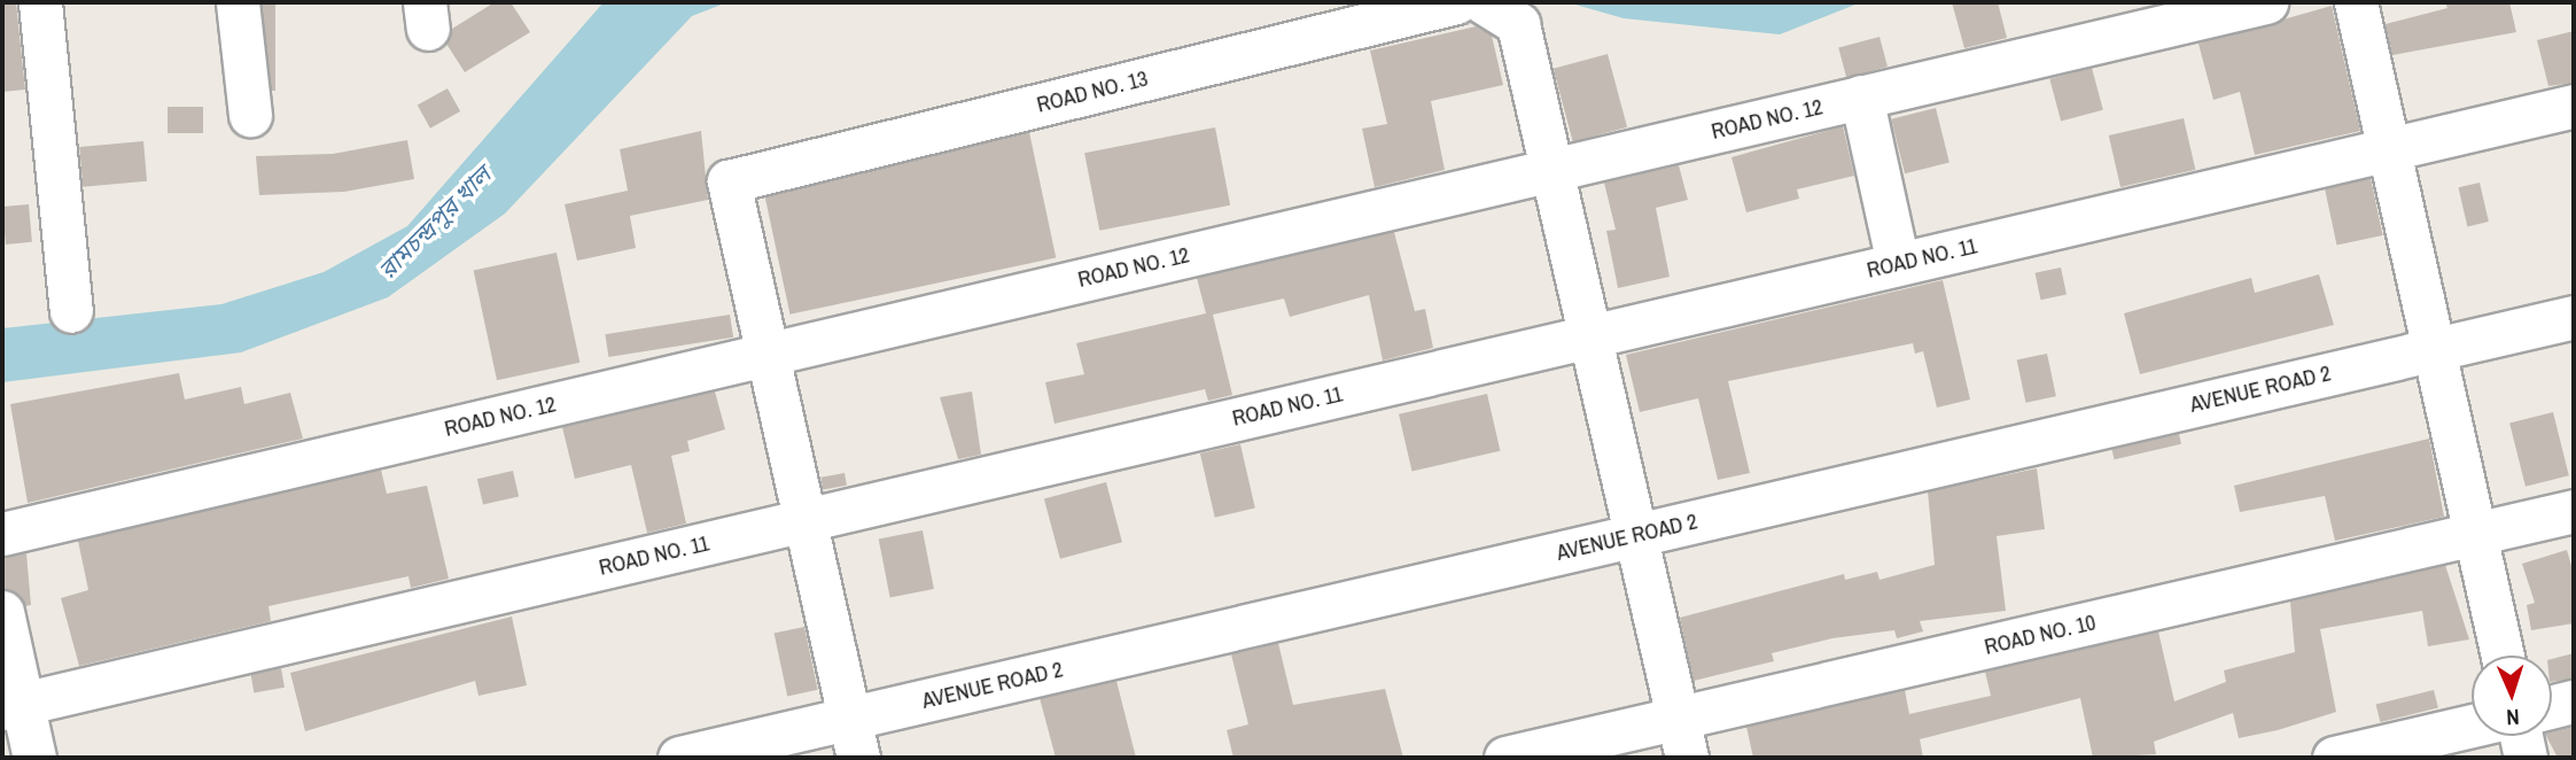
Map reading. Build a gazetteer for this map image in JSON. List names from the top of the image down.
{
  "streets": {
    "street": [
      "ROAD NO. 13",
      "ROAD NO. 12",
      "ROAD NO. 11",
      "AVENUE ROAD 2",
      "ROAD NO. 10"
    ]
  },
  "crossings": [
    ["ROAD NO. 13", "ROAD NO. 12"]
  ],
  "water": ["রামচন্দ্রপুর খাল"],
  "north": "bottom"
}
